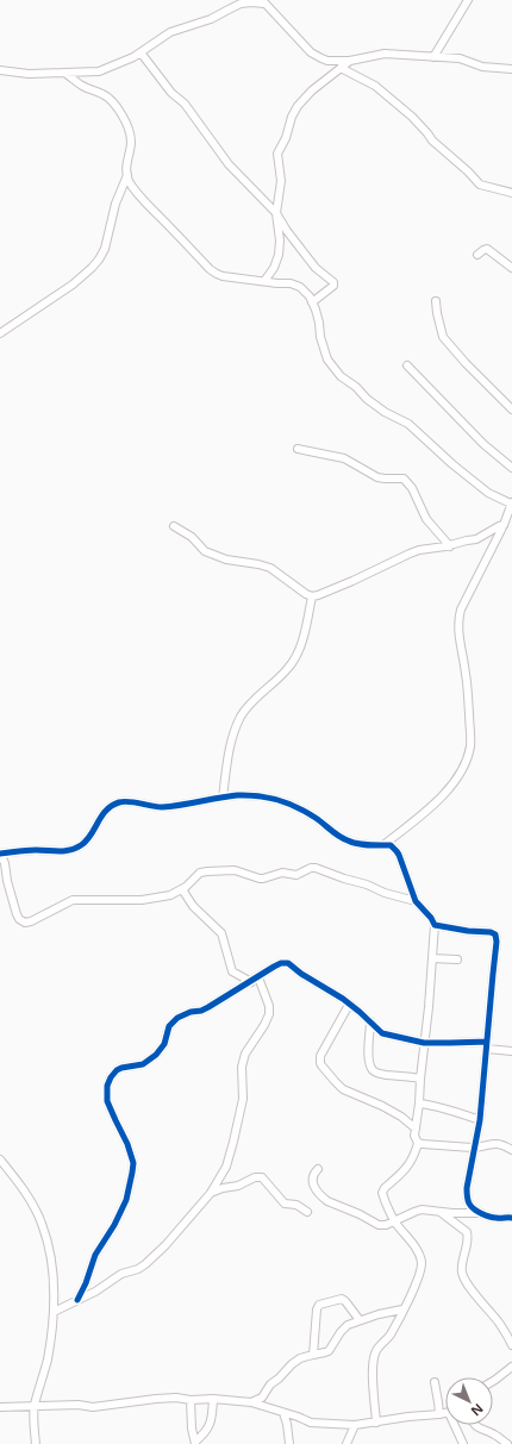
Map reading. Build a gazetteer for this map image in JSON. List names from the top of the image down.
{
  "north": "bottom right"
}
